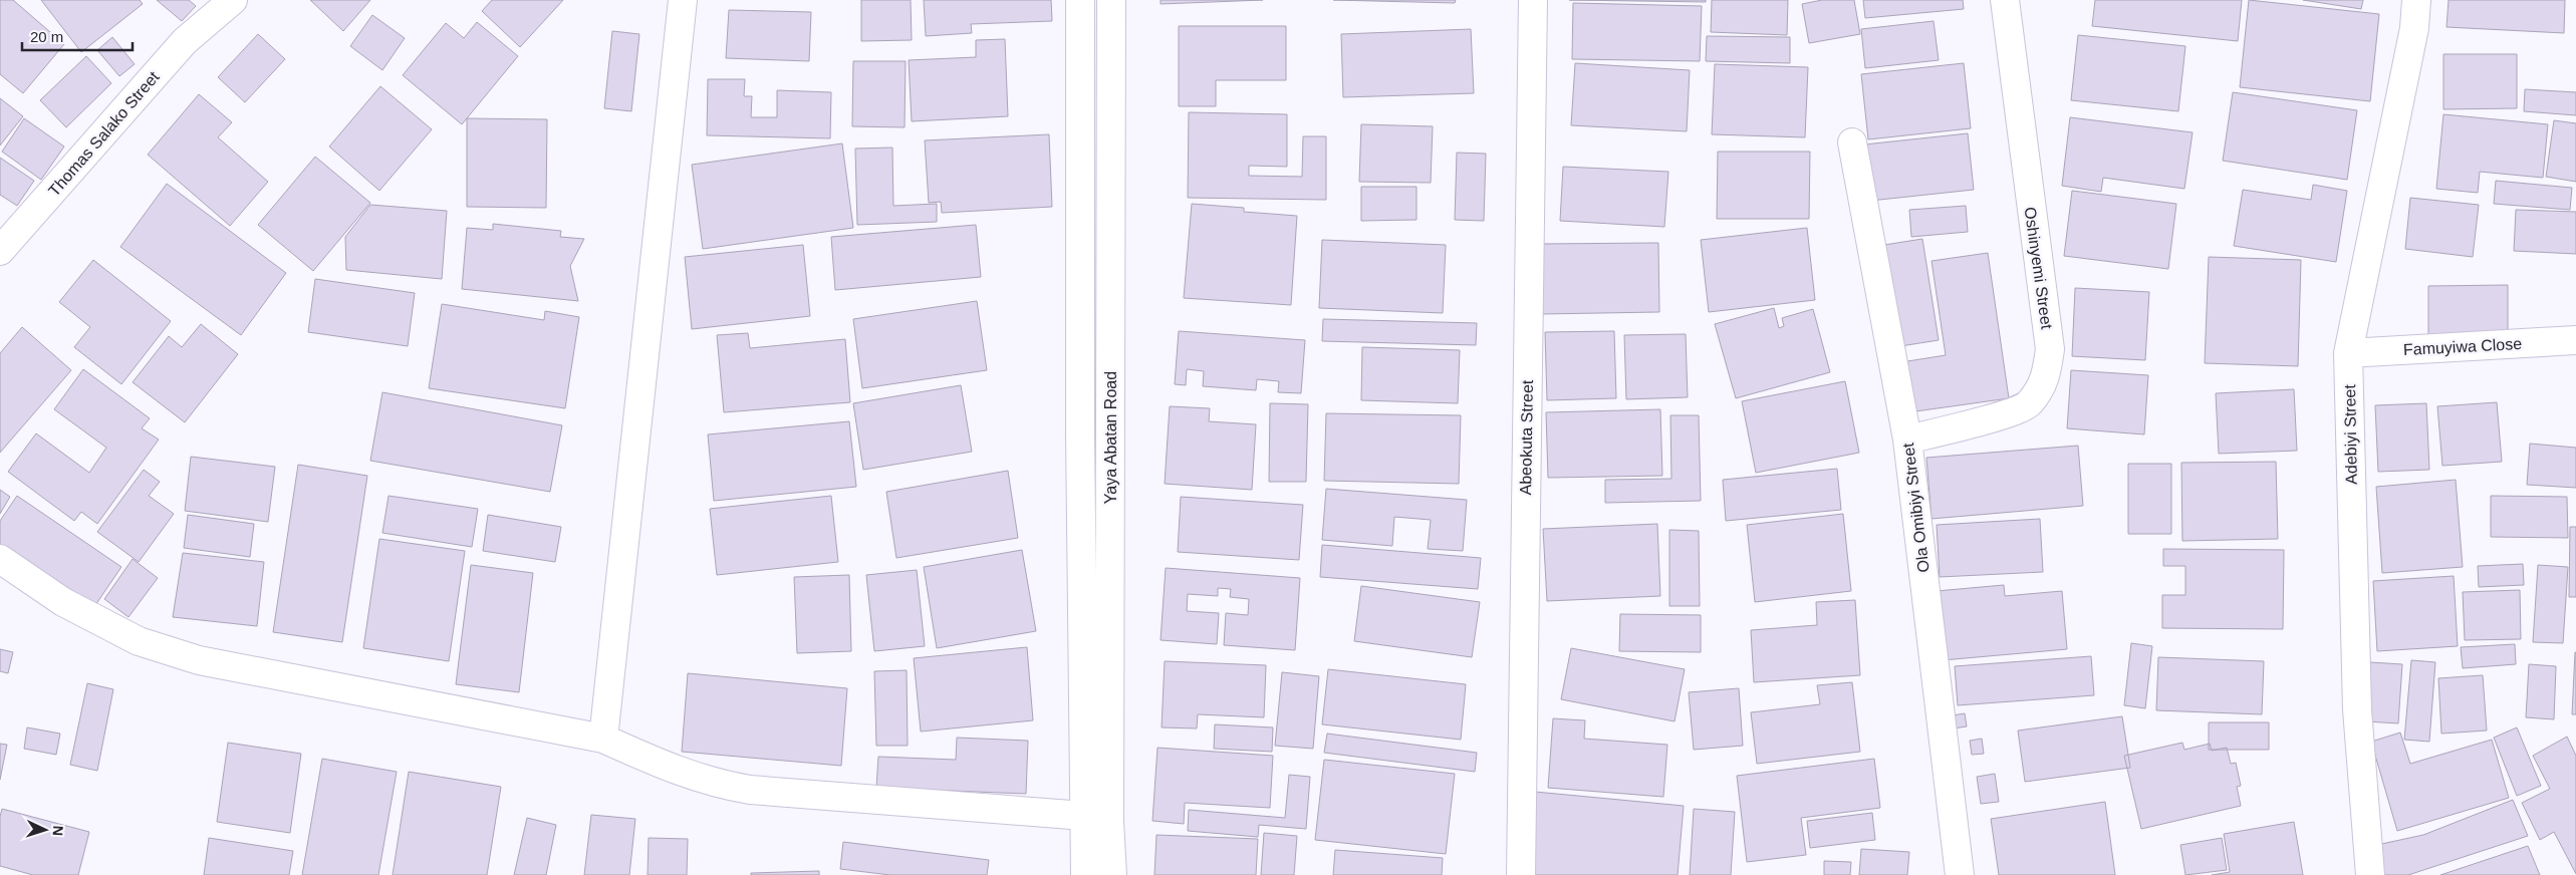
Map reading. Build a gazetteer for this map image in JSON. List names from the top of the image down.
{
  "streets": {
    "street": [
      "Thomas Salako Street",
      "Oshinyemi Street",
      "Famuyiwa Close",
      "Adebiyi Street",
      "Yaya Abatan Road",
      "Abeokuta Street",
      "Ola Omibiyi Street"
    ]
  },
  "crossings": [
    ["Oshinyemi Street", "Ola Omibiyi Street"],
    ["Famuyiwa Close", "Adebiyi Street"]
  ],
  "scale_bar": "20 m",
  "north": "right"
}
